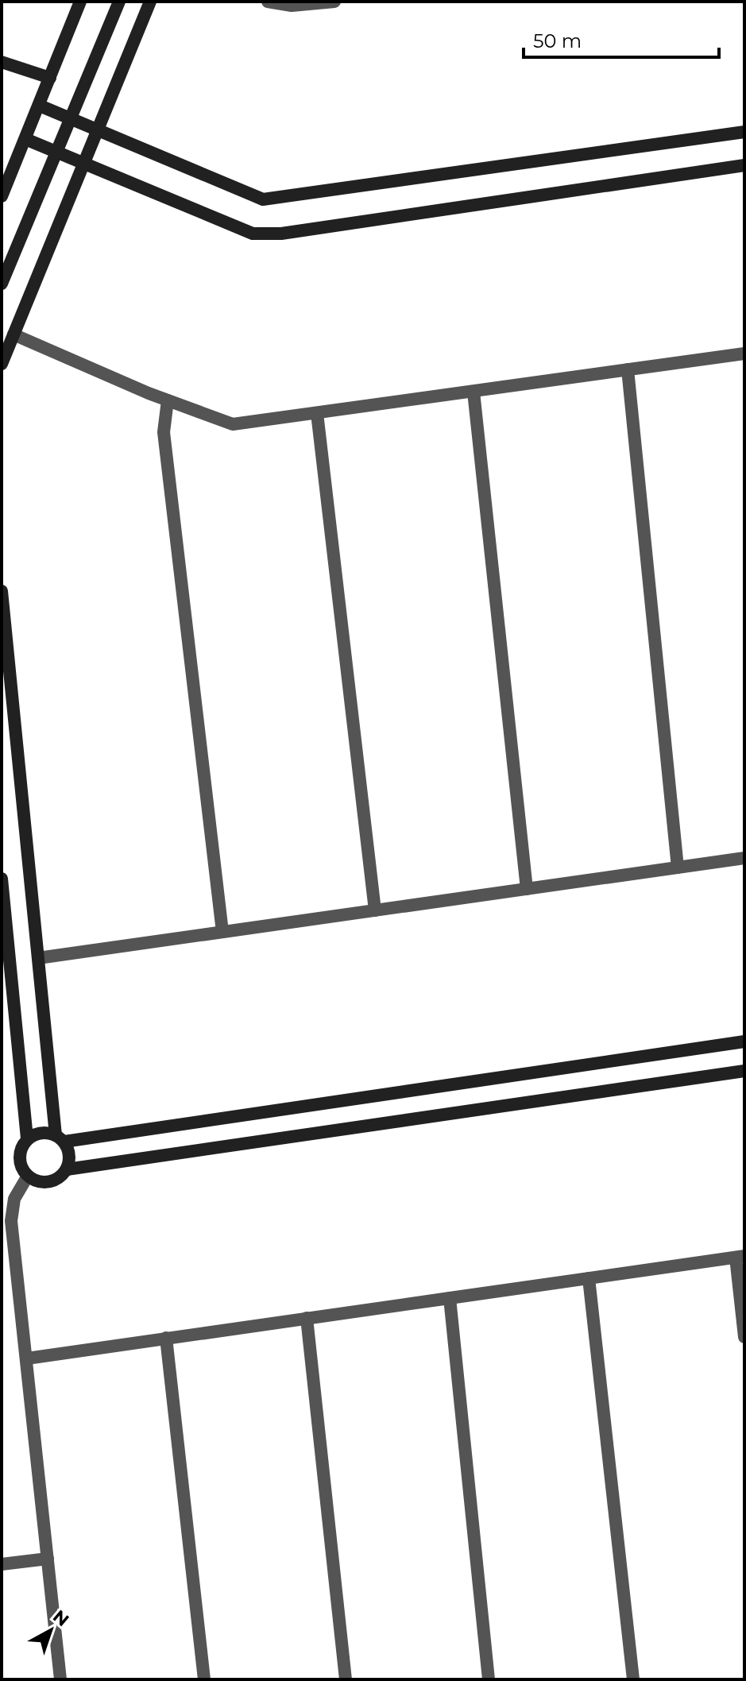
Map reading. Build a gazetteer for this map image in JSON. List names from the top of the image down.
{
  "scale_bar": "50 m",
  "north": "top right"
}
